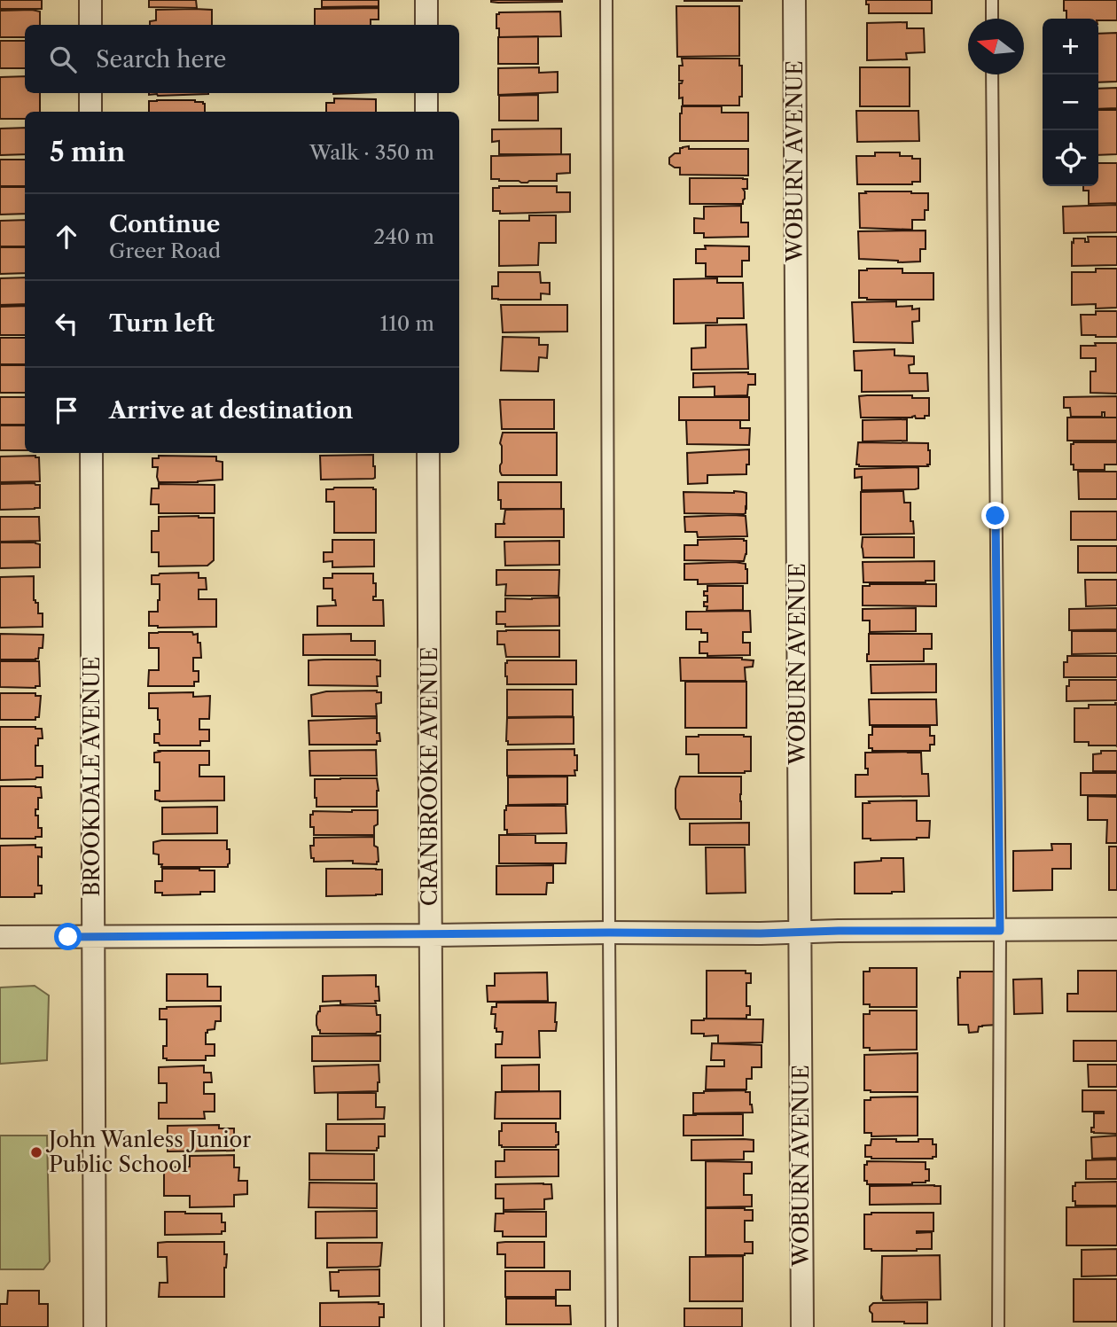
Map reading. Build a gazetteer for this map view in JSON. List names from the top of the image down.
{
  "streets": {
    "street": ["WOBURN AVENUE", "BROOKDALE AVENUE", "CRANBROOKE AVENUE"]
  },
  "places": ["John Wanless Junior Public School"],
  "north": "left",
  "page": {
    "map_buttons": ["+", "−"],
    "search": "Search here",
    "heading": ["5 min", "Walk · 350 m"],
    "list": [
      ["Continue", "Greer Road", "240 m"],
      ["Turn left", "110 m"],
      "Arrive at destination"
    ]
  }
}
